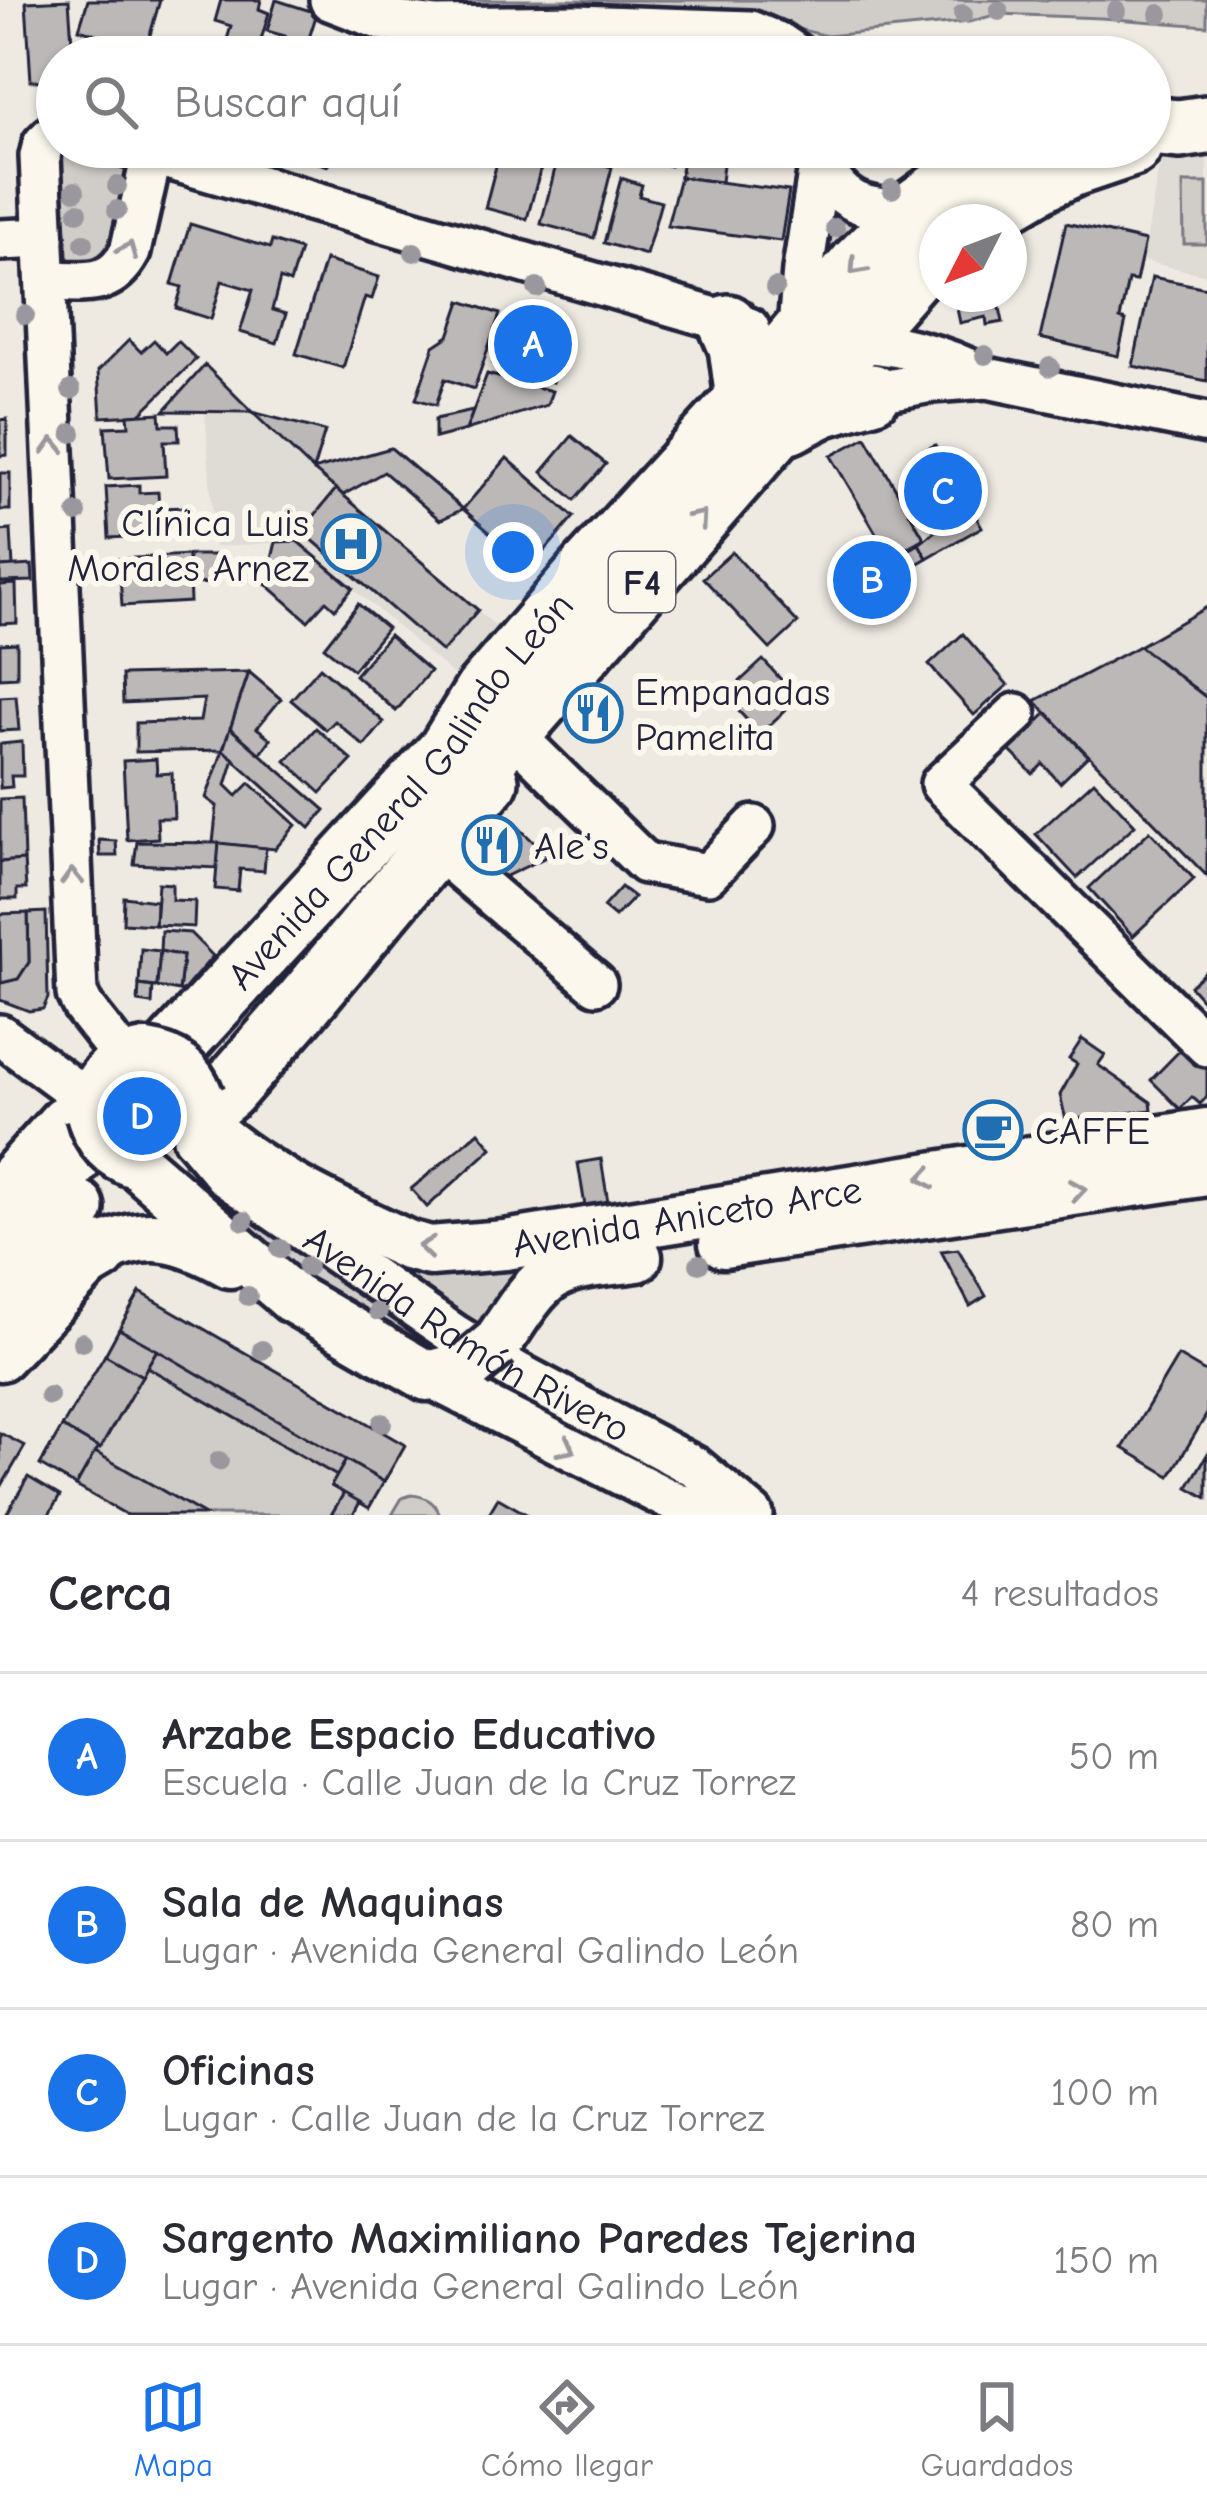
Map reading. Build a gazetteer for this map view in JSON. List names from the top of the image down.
{
  "streets": {
    "highway": ["F4", "Avenida General Galindo León"],
    "main road": ["Avenida Aniceto Arce", "Avenida Ramón Rivero"]
  },
  "crossings": [
    ["F4", "Avenida General Galindo León"],
    ["F4", "Avenida Ramón Rivero"],
    ["Avenida General Galindo León", "Avenida Ramón Rivero"],
    ["Avenida Aniceto Arce", "Avenida Ramón Rivero"]
  ],
  "places": {
    "hospital": ["Clínica Luis Morales Arnez"],
    "restaurant": ["Empanadas Pamelita", "Ale's"],
    "cafe": ["CAFFE"]
  },
  "north": "bottom left",
  "page": {
    "search": "Buscar aquí",
    "pins": [
      "A",
      "C",
      "B",
      "D"
    ],
    "heading": ["Cerca", "4 resultados"],
    "list": [
      {
        "mark": "A",
        "name": "Arzabe Espacio Educativo",
        "note": "Escuela · Calle Juan de la Cruz Torrez",
        "value": "50 m"
      },
      {
        "mark": "B",
        "name": "Sala de Maquinas",
        "note": "Lugar · Avenida General Galindo León",
        "value": "80 m"
      },
      {
        "mark": "C",
        "name": "Oficinas",
        "note": "Lugar · Calle Juan de la Cruz Torrez",
        "value": "100 m"
      },
      {
        "mark": "D",
        "name": "Sargento Maximiliano Paredes Tejerina",
        "note": "Lugar · Avenida General Galindo León",
        "value": "150 m"
      }
    ],
    "nav": ["Mapa", "Cómo llegar", "Guardados"]
  }
}
